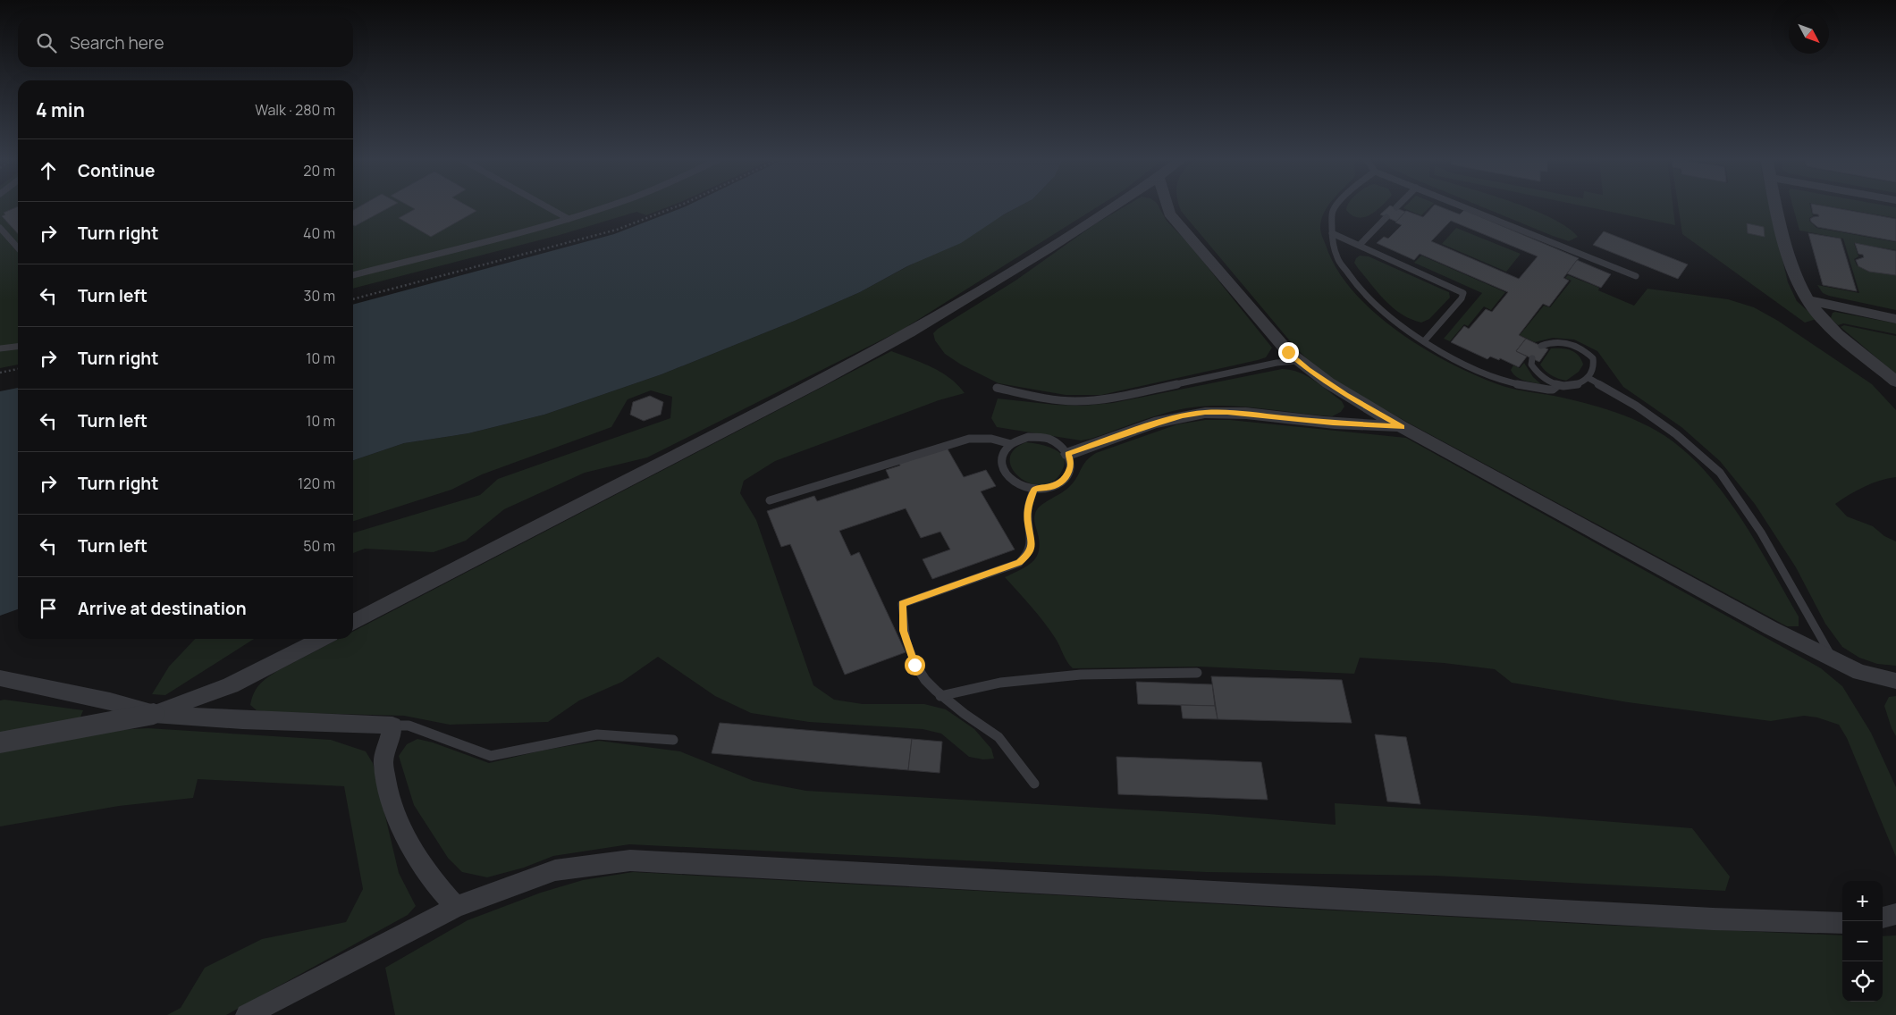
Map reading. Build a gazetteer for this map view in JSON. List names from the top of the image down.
{
  "north": "bottom right",
  "page": {
    "search": "Search here",
    "heading": ["4 min", "Walk · 280 m"],
    "list": [
      ["Continue", "20 m"],
      ["Turn right", "40 m"],
      ["Turn left", "30 m"],
      ["Turn right", "10 m"],
      ["Turn left", "10 m"],
      ["Turn right", "120 m"],
      ["Turn left", "50 m"],
      "Arrive at destination"
    ],
    "map_buttons": ["+", "−"]
  }
}
